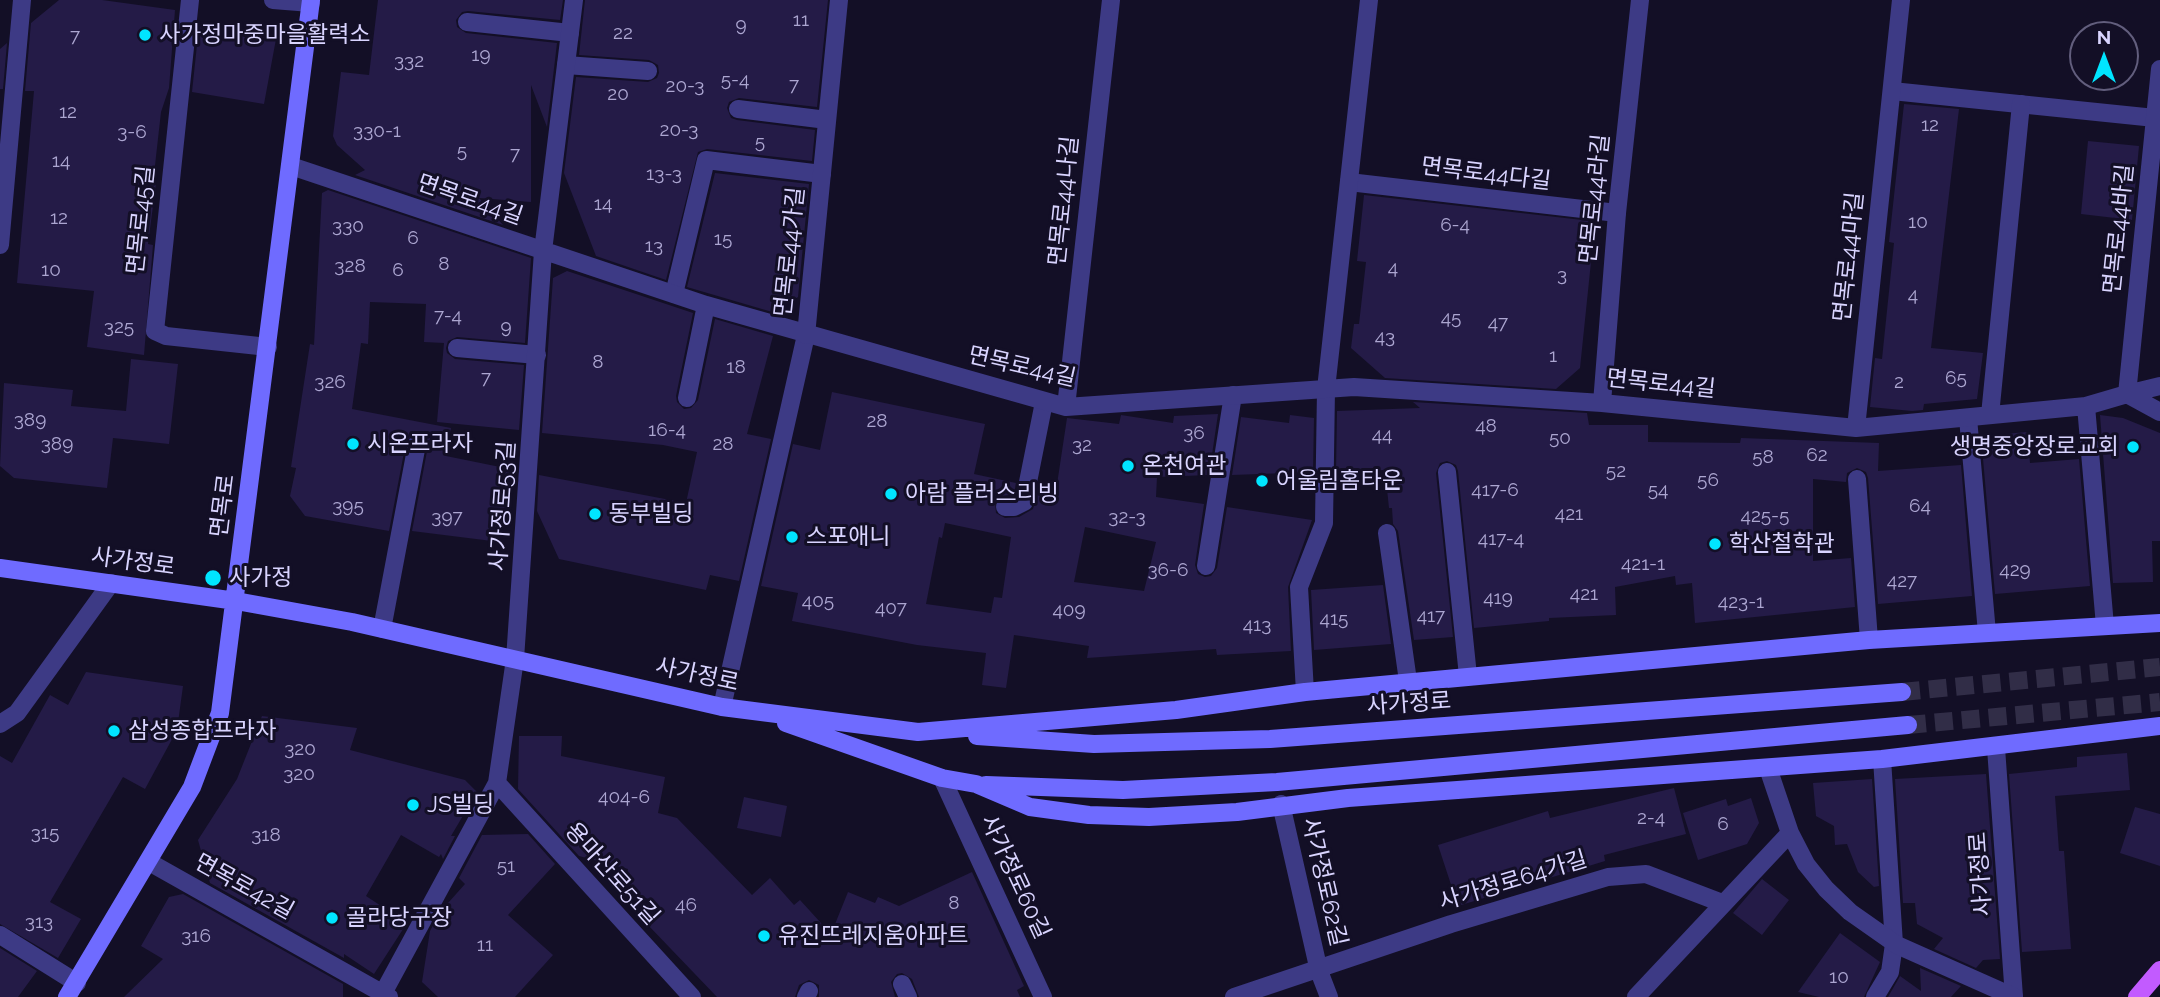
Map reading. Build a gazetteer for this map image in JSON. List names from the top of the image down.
{
  "streets": {
    "main road": ["면목로", "사가정로"],
    "street": [
      "면목로44다길",
      "면목로44라길",
      "면목로44길",
      "면목로44나길",
      "면목로45길",
      "면목로44바길",
      "면목로44가길",
      "면목로44마길",
      "사가정로53길",
      "용마산로51길",
      "사가정로60길",
      "사가정로64가길",
      "사가정로62길",
      "면목로42길"
    ]
  },
  "crossings": [
    ["면목로44다길", "면목로44라길"],
    ["면목로44라길", "면목로44길"],
    ["면목로44길", "면목로44나길"],
    ["면목로44길", "면목로44바길"],
    ["면목로44길", "면목로44가길"],
    ["면목로44길", "면목로44마길"],
    ["면목로44길", "면목로"],
    ["면목로44길", "사가정로53길"],
    ["면목로45길", "면목로"],
    ["면목로", "사가정로"],
    ["면목로", "면목로42길"],
    ["사가정로53길", "사가정로"],
    ["사가정로53길", "용마산로51길"],
    ["사가정로53길", "면목로42길"],
    ["사가정로64가길", "사가정로62길"]
  ],
  "places": [
    "사가정마중마을활력소",
    "시온프라자",
    "생명중앙장로교회",
    "온천여관",
    "어울림홈타운",
    "아람 플러스리빙",
    "동부빌딩",
    "스포애니",
    "학산철학관",
    "사가정",
    "삼성종합프라자",
    "JS빌딩",
    "골라당구장",
    "유진뜨레지움아파트"
  ],
  "house_numbers": [
    "11",
    "9",
    "22",
    "7",
    "19",
    "332",
    "5-4",
    "7",
    "20-3",
    "20",
    "12",
    "12",
    "20-3",
    "330-1",
    "3-6",
    "5",
    "5",
    "7",
    "14",
    "13-3",
    "14",
    "12",
    "10",
    "6-4",
    "330",
    "6",
    "15",
    "13",
    "8",
    "328",
    "4",
    "10",
    "6",
    "3",
    "4",
    "7-4",
    "45",
    "47",
    "325",
    "9",
    "43",
    "1",
    "8",
    "18",
    "7",
    "65",
    "326",
    "2",
    "389",
    "28",
    "48",
    "16-4",
    "36",
    "44",
    "50",
    "389",
    "28",
    "32",
    "62",
    "58",
    "52",
    "56",
    "417-6",
    "54",
    "395",
    "64",
    "421",
    "425-5",
    "397",
    "32-3",
    "417-4",
    "421-1",
    "36-6",
    "429",
    "427",
    "421",
    "419",
    "405",
    "423-1",
    "407",
    "409",
    "417",
    "415",
    "413",
    "320",
    "320",
    "404-6",
    "2-4",
    "6",
    "315",
    "318",
    "51",
    "8",
    "46",
    "313",
    "316",
    "11",
    "10"
  ],
  "north": "top"
}
